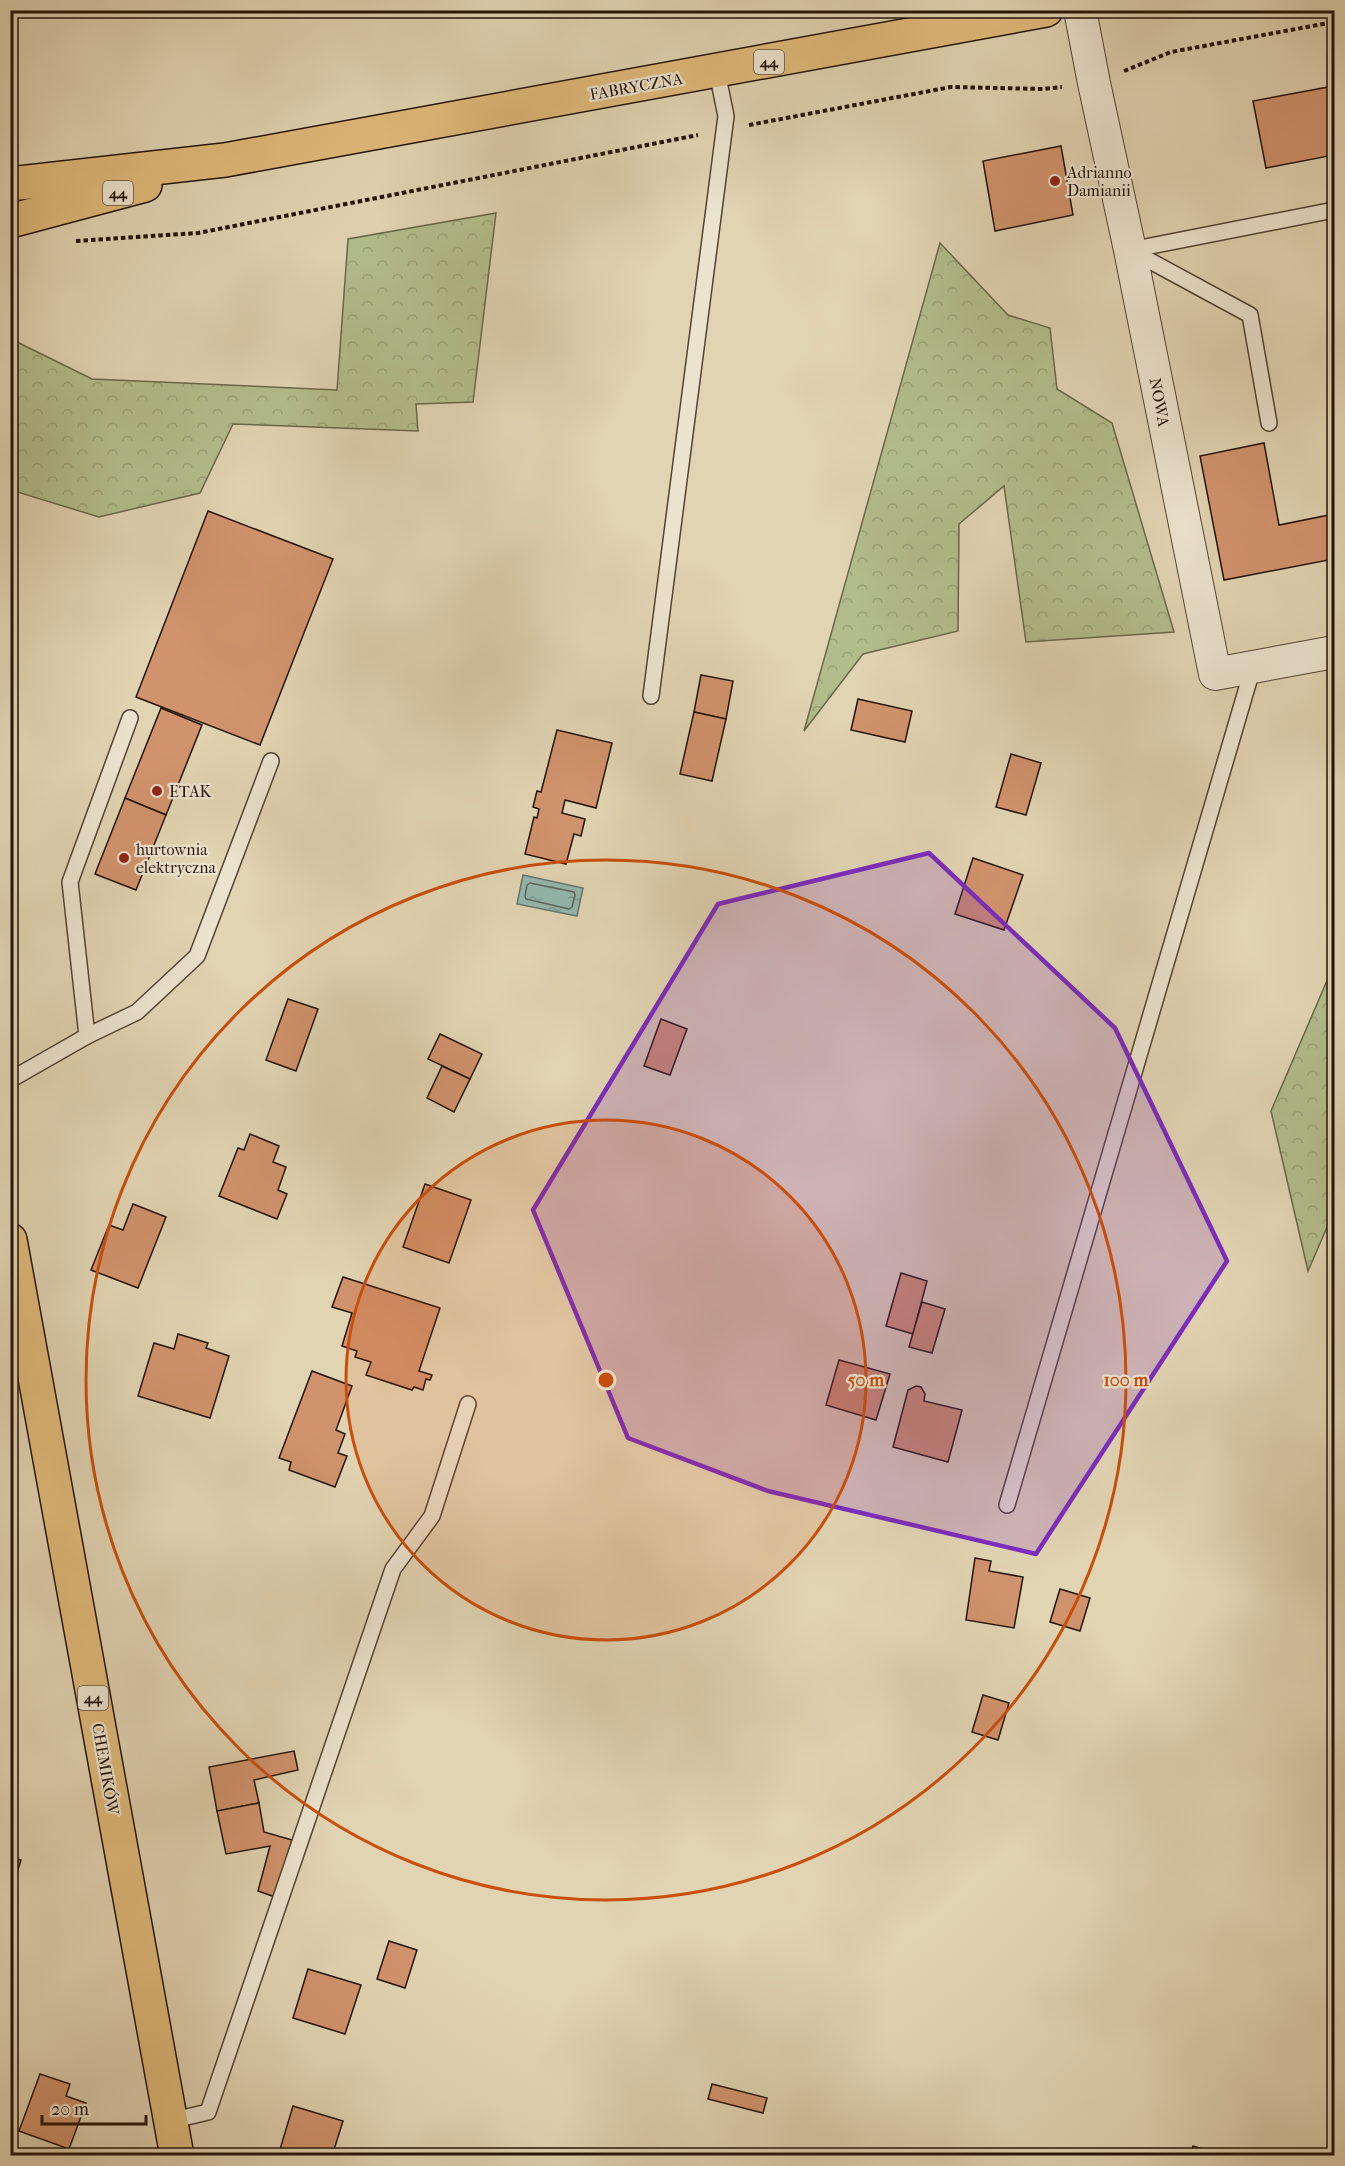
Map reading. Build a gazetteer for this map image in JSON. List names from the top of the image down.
{
  "streets": {
    "main road": ["44", "FABRYCZNA", "CHEMIKÓW"],
    "street": ["NOWA"]
  },
  "places": ["Adrianno Damianii", "ETAK", "hurtownia elektryczna"],
  "scale_bar": "20 m",
  "rings": ["50 m", "100 m"]
}
